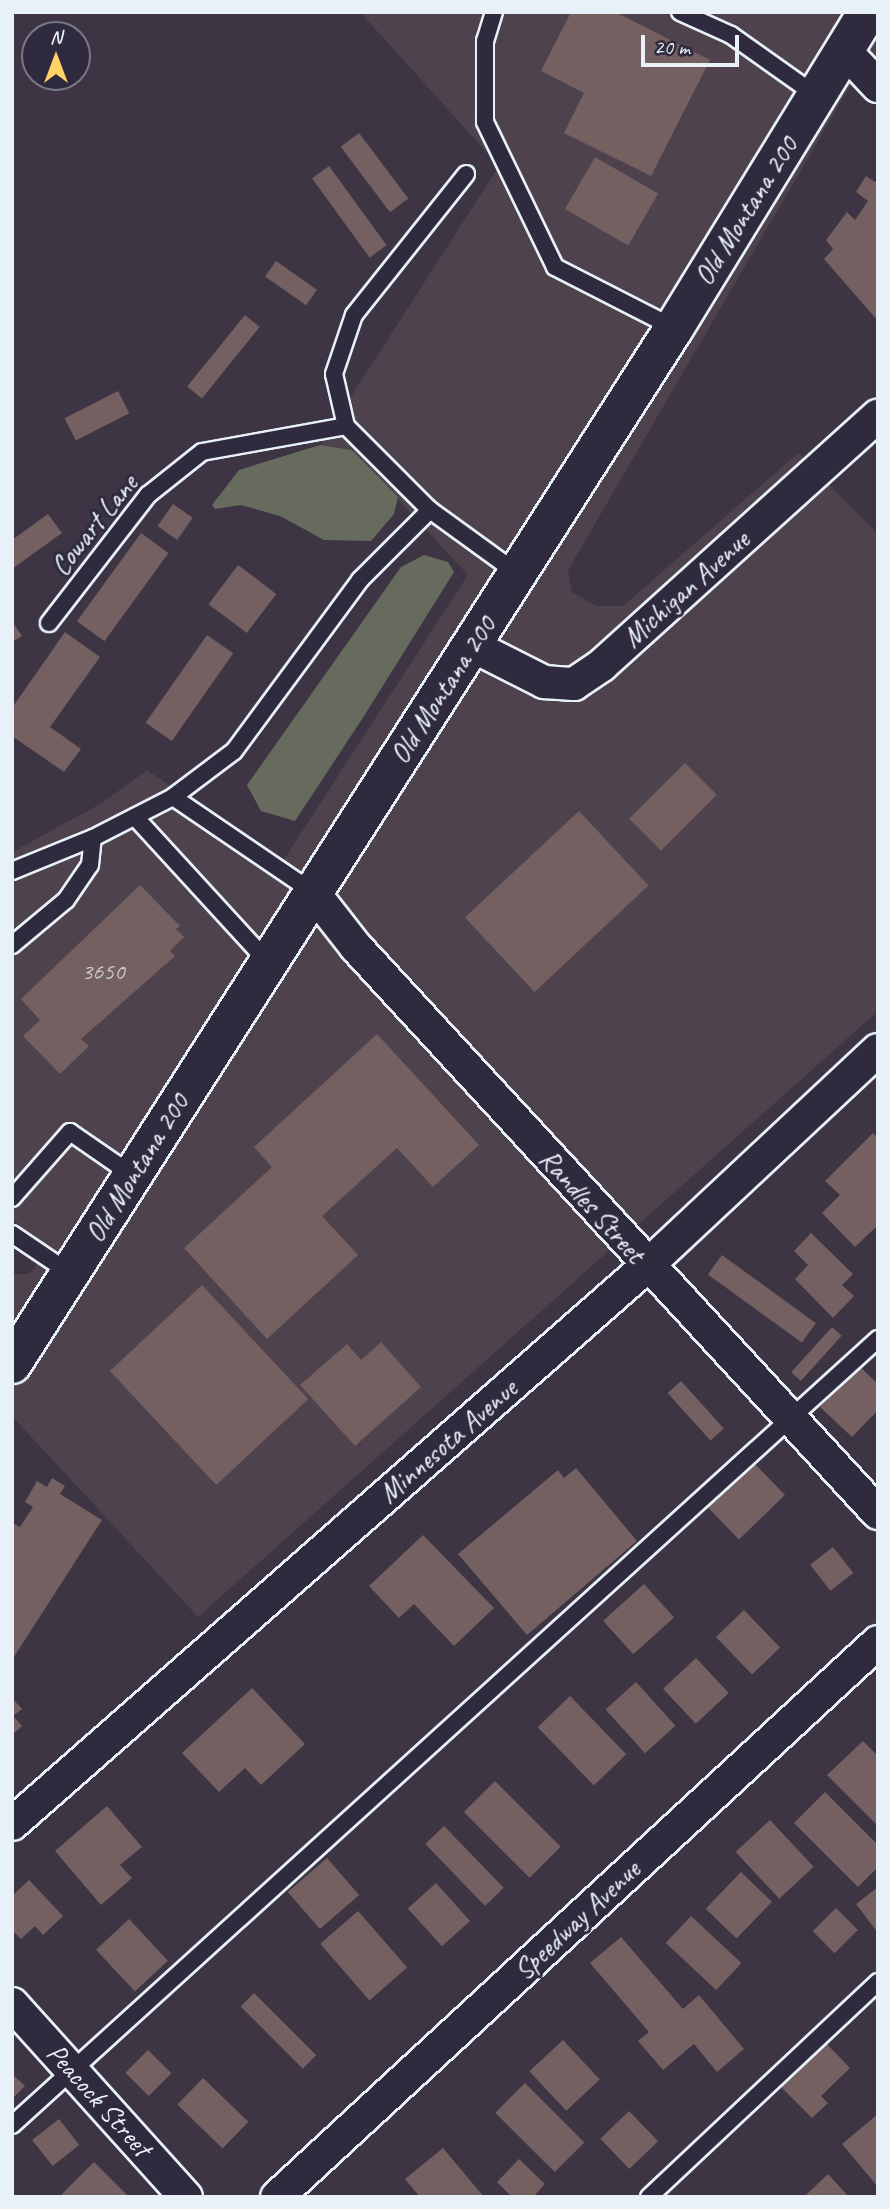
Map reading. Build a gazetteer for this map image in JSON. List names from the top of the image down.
{
  "streets": {
    "main road": ["Old Montana 200"],
    "street": [
      "Michigan Avenue",
      "Randles Street",
      "Minnesota Avenue",
      "Speedway Avenue",
      "Peacock Street"
    ],
    "lane": ["Cowart Lane"]
  },
  "crossings": [
    ["Old Montana 200", "Michigan Avenue"],
    ["Old Montana 200", "Randles Street"],
    ["Randles Street", "Minnesota Avenue"]
  ],
  "house_numbers": ["3650"],
  "scale_bar": "20 m",
  "north": "top"
}
